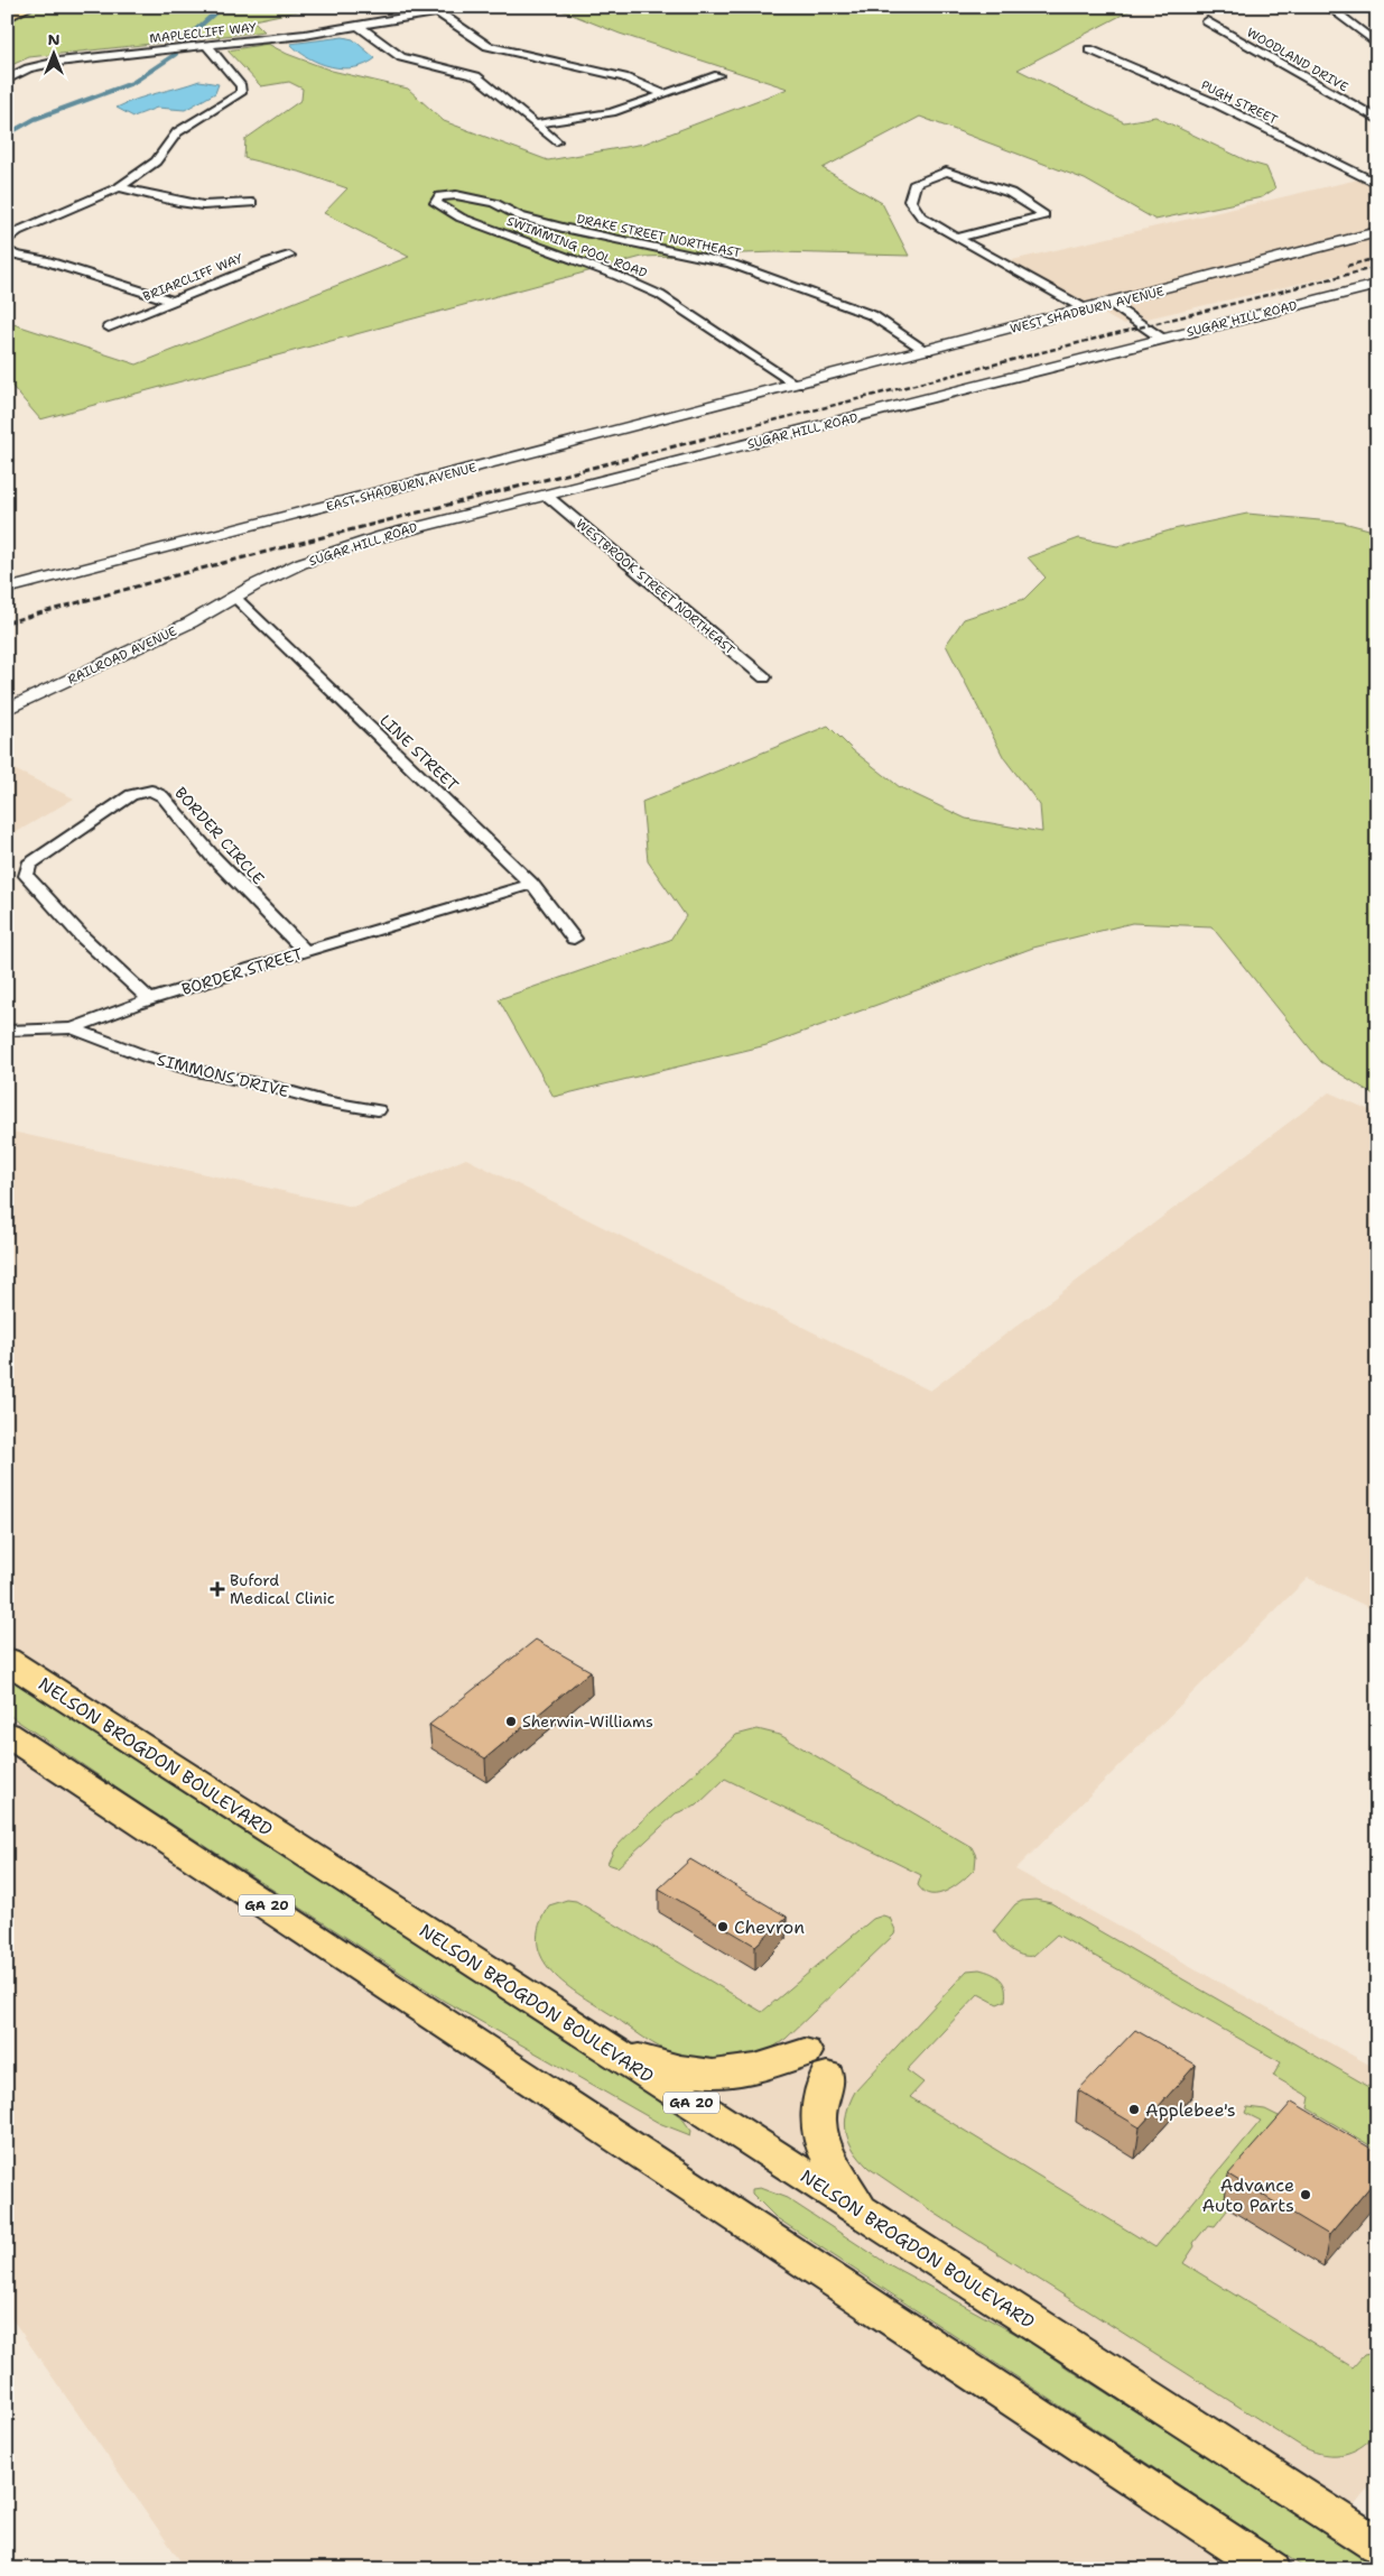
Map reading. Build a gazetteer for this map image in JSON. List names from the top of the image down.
{
  "streets": {
    "highway": ["NELSON BROGDON BOULEVARD", "GA 20"],
    "street": [
      "MAPLECLIFF WAY",
      "WOODLAND DRIVE",
      "PUGH STREET",
      "DRAKE STREET NORTHEAST",
      "SWIMMING POOL ROAD",
      "BRIARCLIFF WAY",
      "WEST SHADBURN AVENUE",
      "SUGAR HILL ROAD",
      "EAST SHADBURN AVENUE",
      "WESTBROOK STREET NORTHEAST",
      "RAILROAD AVENUE",
      "LINE STREET",
      "BORDER CIRCLE",
      "BORDER STREET",
      "SIMMONS DRIVE"
    ]
  },
  "crossings": [
    ["DRAKE STREET NORTHEAST", "SWIMMING POOL ROAD"],
    ["DRAKE STREET NORTHEAST", "WEST SHADBURN AVENUE"],
    ["SWIMMING POOL ROAD", "WEST SHADBURN AVENUE"],
    ["SWIMMING POOL ROAD", "EAST SHADBURN AVENUE"],
    ["WEST SHADBURN AVENUE", "EAST SHADBURN AVENUE"],
    ["SUGAR HILL ROAD", "WESTBROOK STREET NORTHEAST"],
    ["SUGAR HILL ROAD", "RAILROAD AVENUE"],
    ["SUGAR HILL ROAD", "LINE STREET"],
    ["RAILROAD AVENUE", "LINE STREET"],
    ["LINE STREET", "BORDER STREET"],
    ["BORDER CIRCLE", "BORDER STREET"],
    ["BORDER STREET", "SIMMONS DRIVE"]
  ],
  "places": {
    "health": ["Buford Medical Clinic"],
    "other": [
      "Sherwin-Williams",
      "Chevron",
      "Applebee's",
      "Advance Auto Parts"
    ]
  },
  "north": "top"
}
